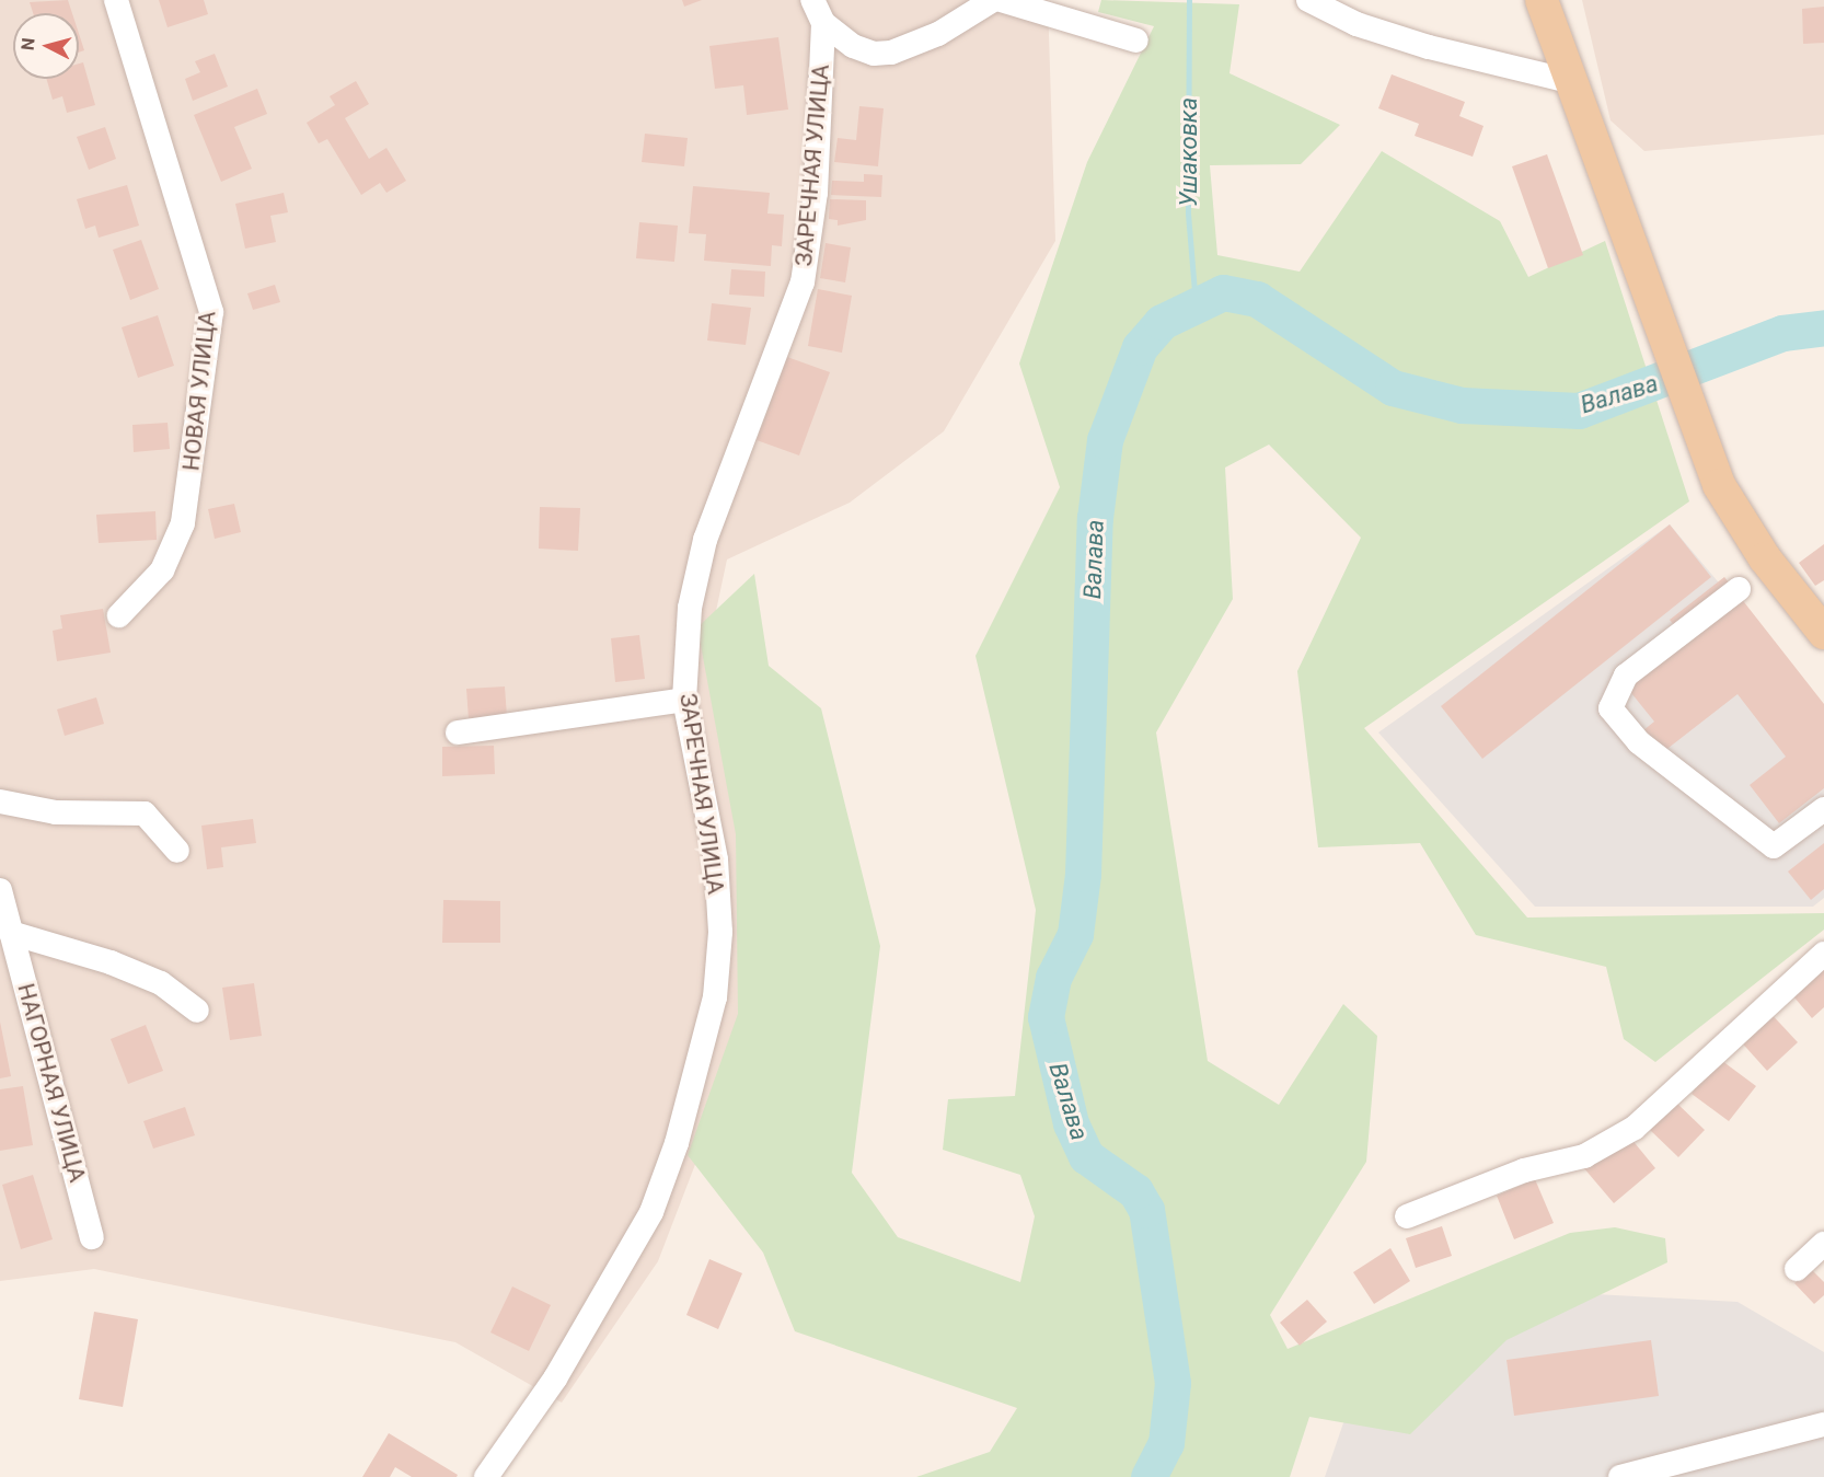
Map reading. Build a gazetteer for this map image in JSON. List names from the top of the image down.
{
  "streets": {
    "street": ["ЗАРЕЧНАЯ УЛИЦА", "НОВАЯ УЛИЦА", "НАГОРНАЯ УЛИЦА"]
  },
  "water": ["Ушаковка", "Валава"],
  "north": "left"
}
